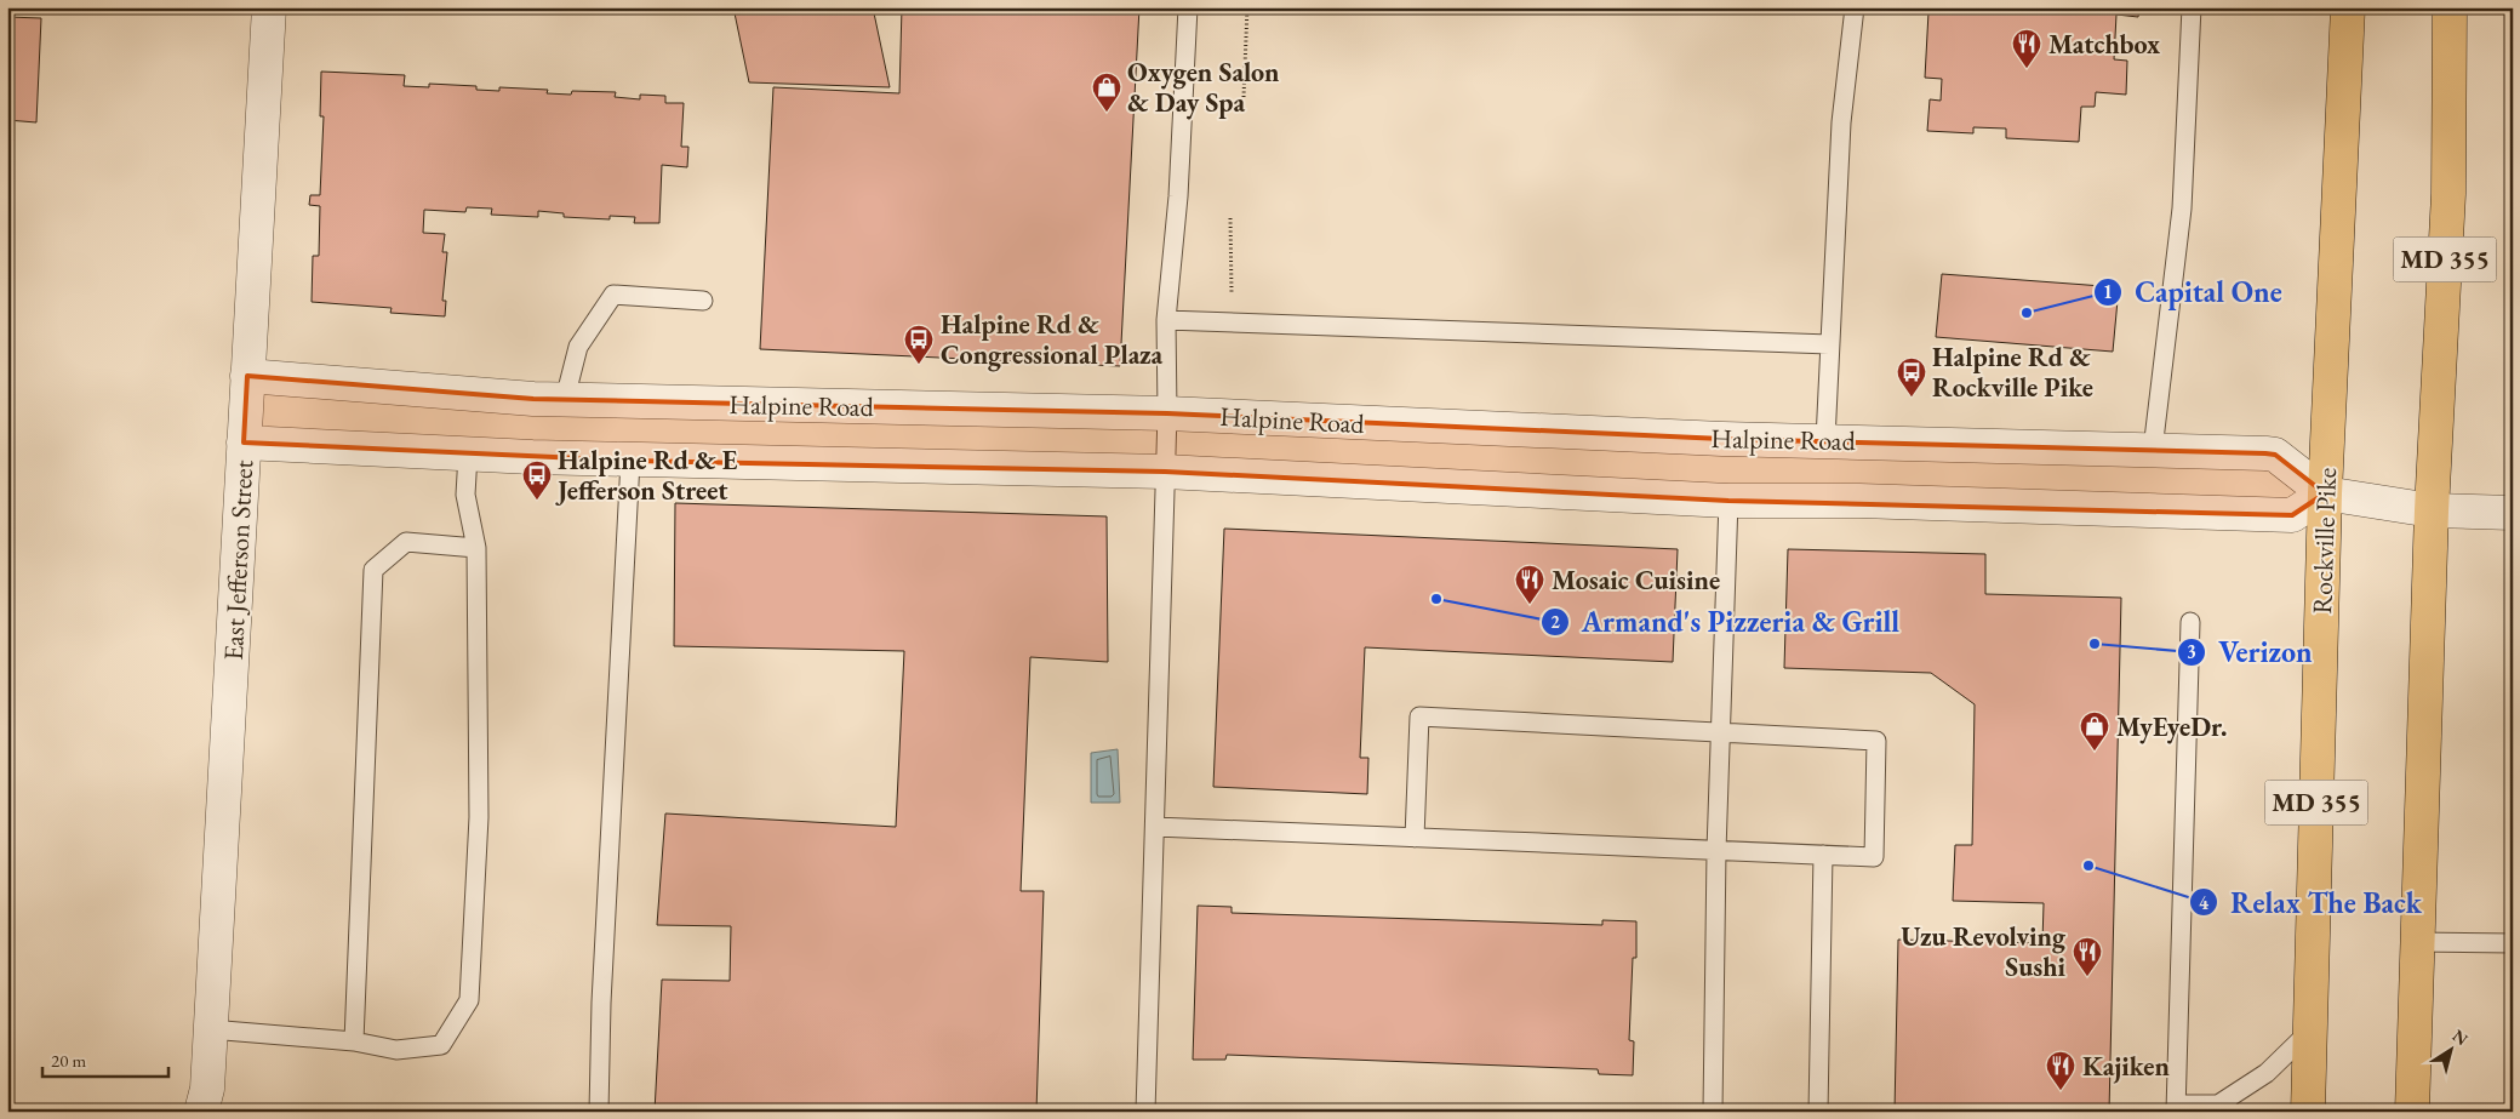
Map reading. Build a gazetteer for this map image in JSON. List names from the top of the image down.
{
  "streets": {
    "main road": ["MD 355", "Rockville Pike"],
    "street": ["Halpine Road", "East Jefferson Street"]
  },
  "crossings": [
    ["MD 355", "Halpine Road"],
    ["Halpine Road", "Rockville Pike"],
    ["Halpine Road", "East Jefferson Street"]
  ],
  "places": {
    "restaurant": [
      "Matchbox",
      "Mosaic Cuisine",
      "Uzu Revolving Sushi",
      "Kajiken"
    ],
    "shop": ["Oxygen Salon & Day Spa", "MyEyeDr."],
    "other": [
      "Capital One",
      "Armand's Pizzeria & Grill",
      "Verizon",
      "Relax The Back"
    ],
    "bus stop": ["Halpine Rd & Congressional Plaza", "Halpine Rd & Rockville Pike", "Halpine Rd & E Jefferson Street"]
  },
  "scale_bar": "20 m",
  "north": "top right"
}
